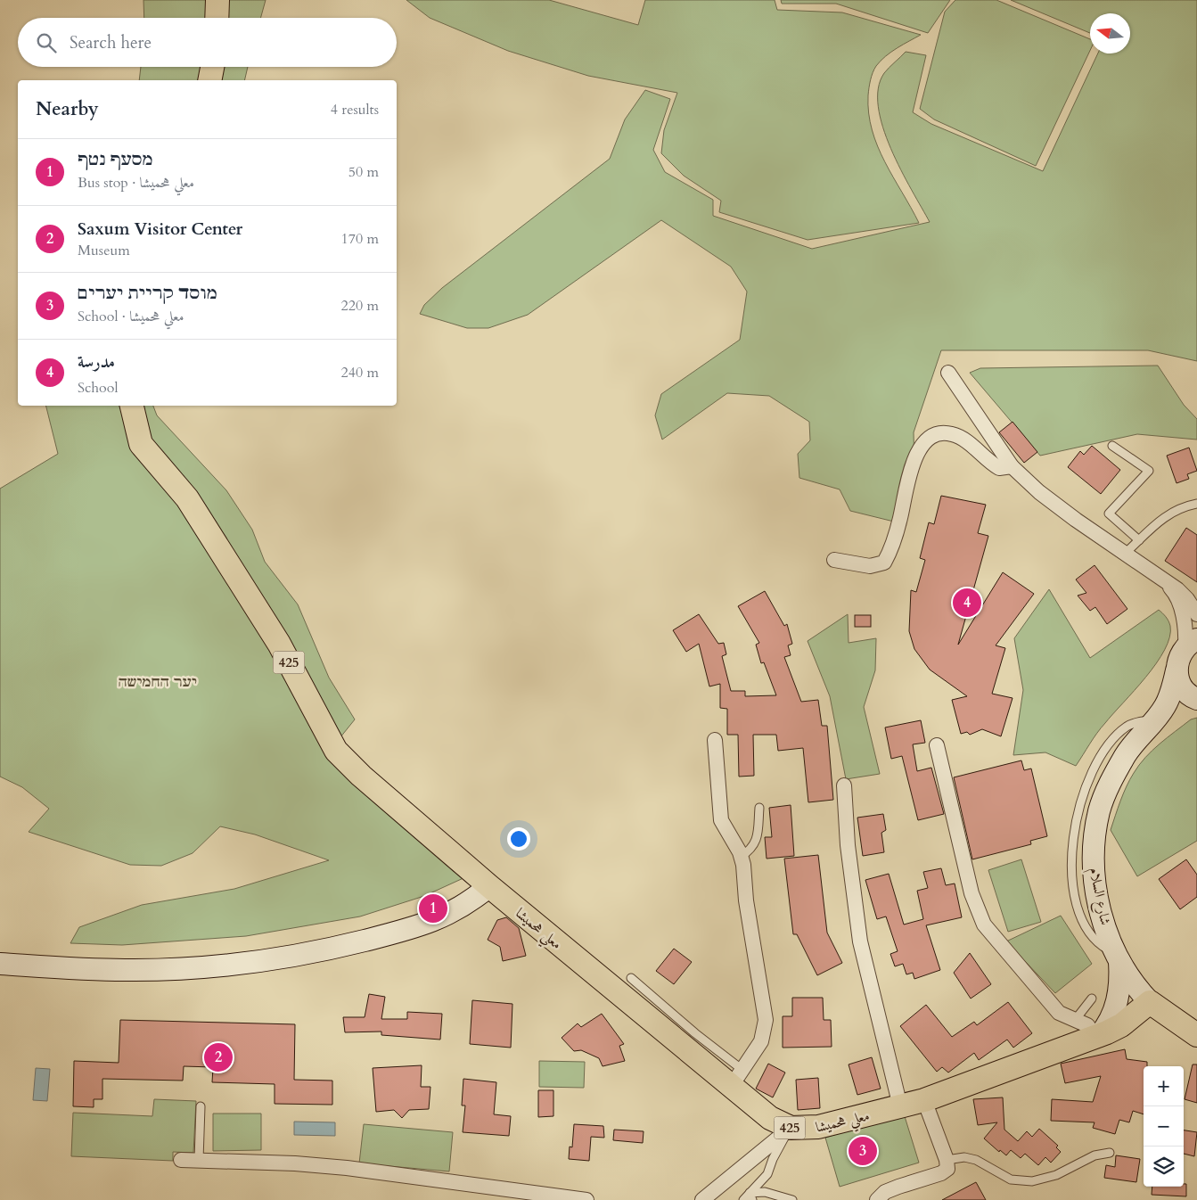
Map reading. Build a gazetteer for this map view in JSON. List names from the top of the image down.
{
  "streets": {
    "main road": ["425", "شارع السلام", "معلي هحميشا"]
  },
  "crossings": [
    ["425", "معلي هحميشا"],
    ["شارع السلام", "معلي هحميشا"]
  ],
  "parks": ["יער החמישה"],
  "north": "left",
  "page": {
    "search": "Search here",
    "heading": ["Nearby", "4 results"],
    "list": [
      {
        "mark": "1",
        "name": "מסעף נטף",
        "note": "Bus stop · معلي هحميشا",
        "value": "50 m"
      },
      {
        "mark": "2",
        "name": "Saxum Visitor Center",
        "note": "Museum",
        "value": "170 m"
      },
      {
        "mark": "3",
        "name": "מוסד קריית יערים",
        "note": "School · معلي هحميشا",
        "value": "220 m"
      },
      {
        "mark": "4",
        "name": "مدرسة",
        "note": "School",
        "value": "240 m"
      }
    ],
    "pins": [
      "4",
      "1",
      "2",
      "3"
    ],
    "map_buttons": ["+", "−"]
  }
}
